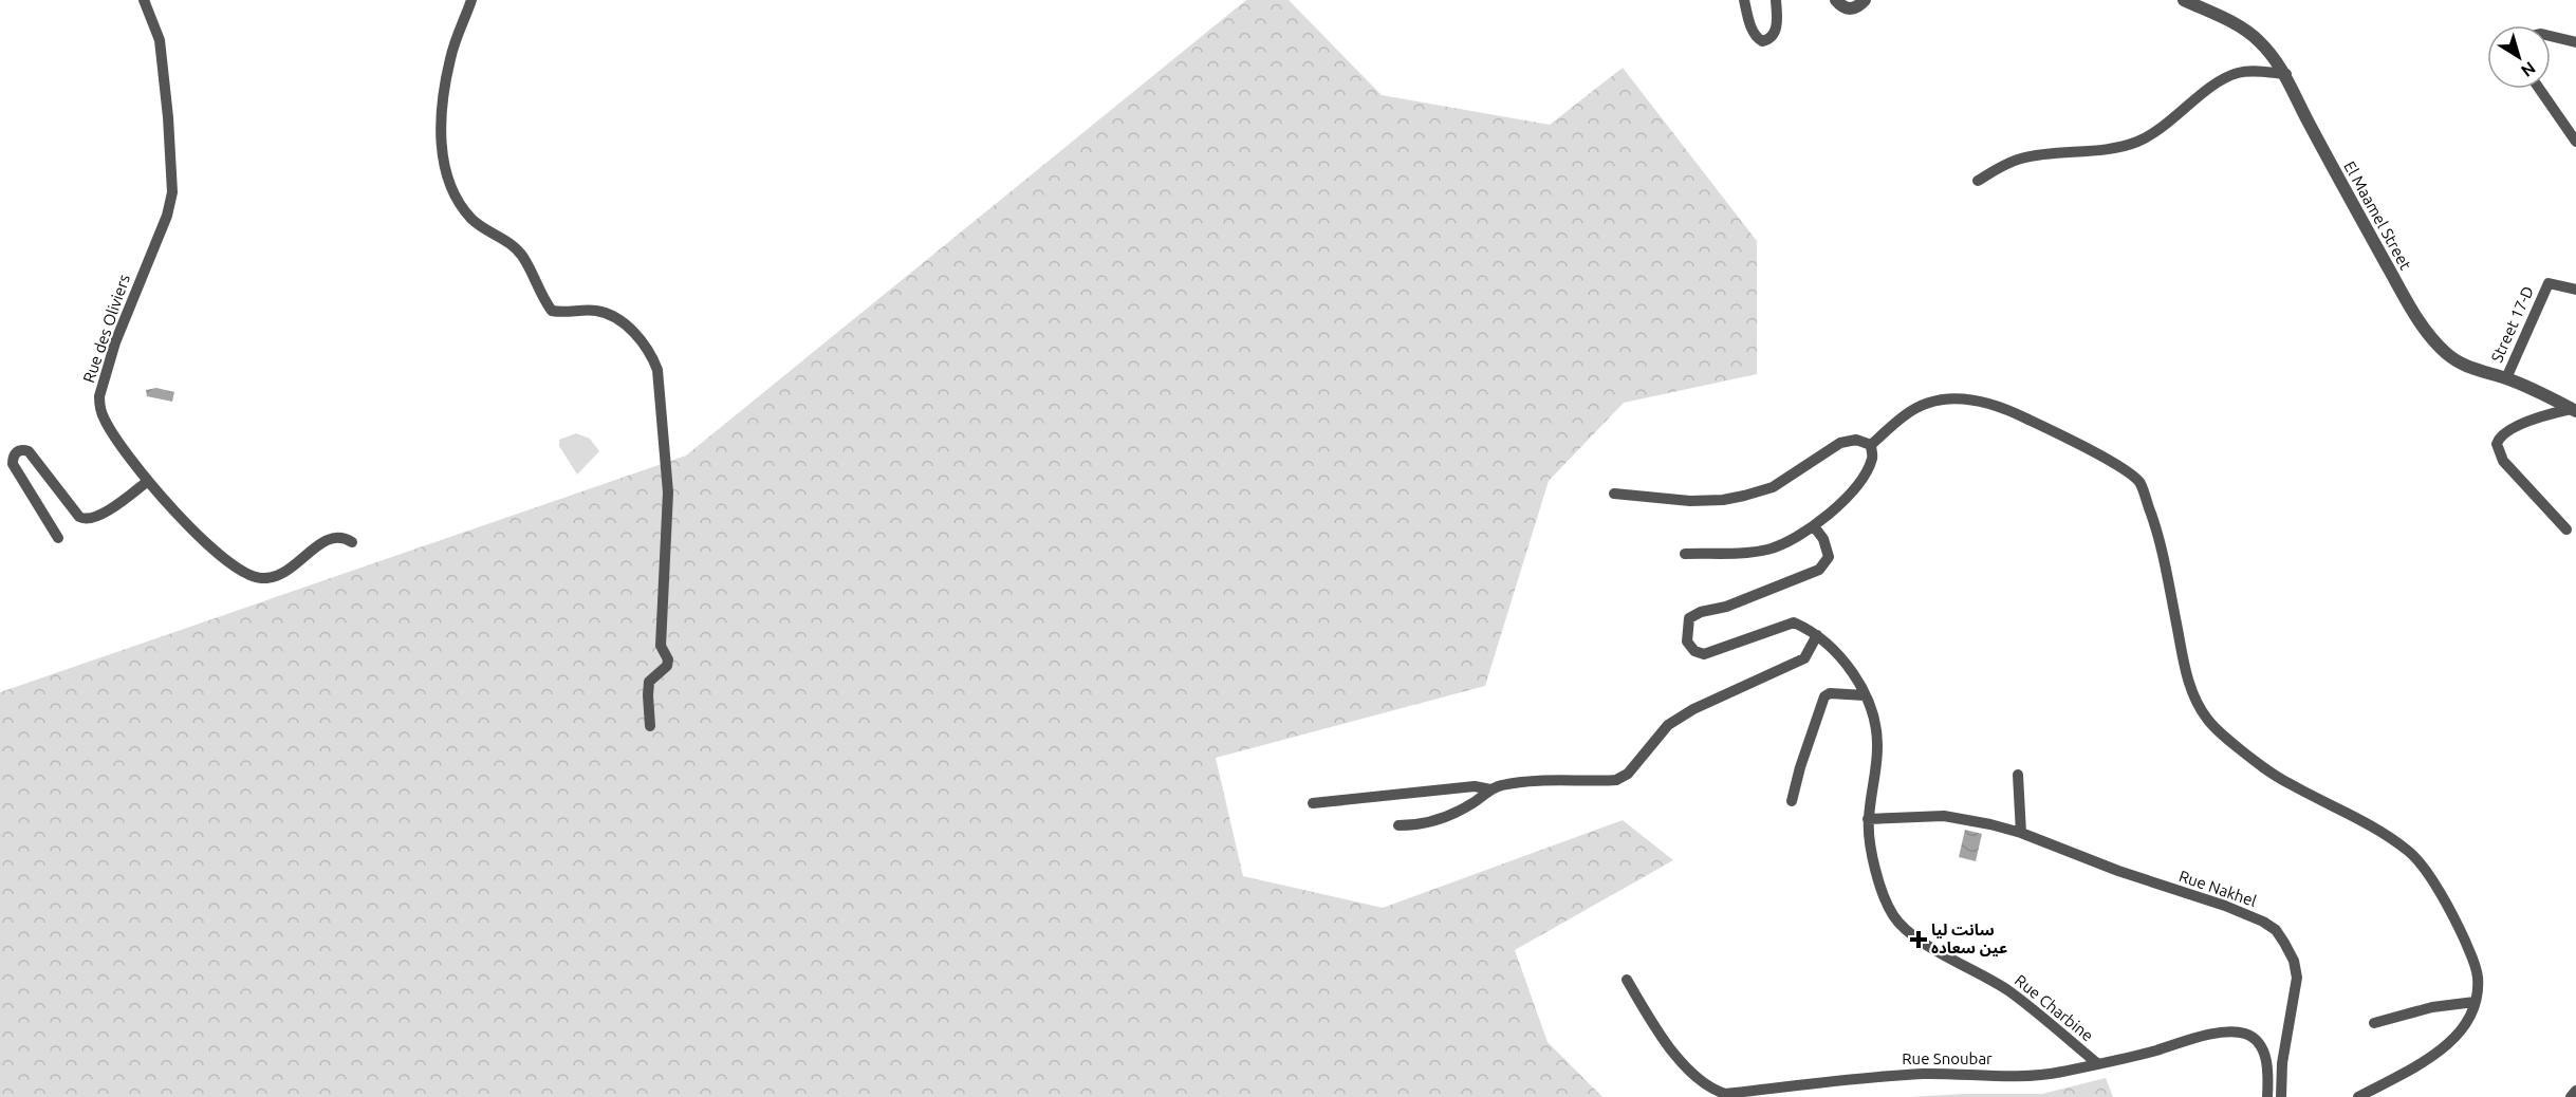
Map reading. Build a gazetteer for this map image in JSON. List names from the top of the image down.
{
  "streets": {
    "street": [
      "El Maamel Street",
      "Street 17-D",
      "Rue des Oliviers",
      "Rue Nakhel",
      "Rue Charbine",
      "Rue Snoubar"
    ]
  },
  "crossings": [
    ["El Maamel Street", "Street 17-D"],
    ["Rue Nakhel", "Rue Charbine"],
    ["Rue Charbine", "Rue Snoubar"]
  ],
  "places": {
    "health": ["سانت ليا عين سعاده"]
  },
  "north": "bottom right"
}
